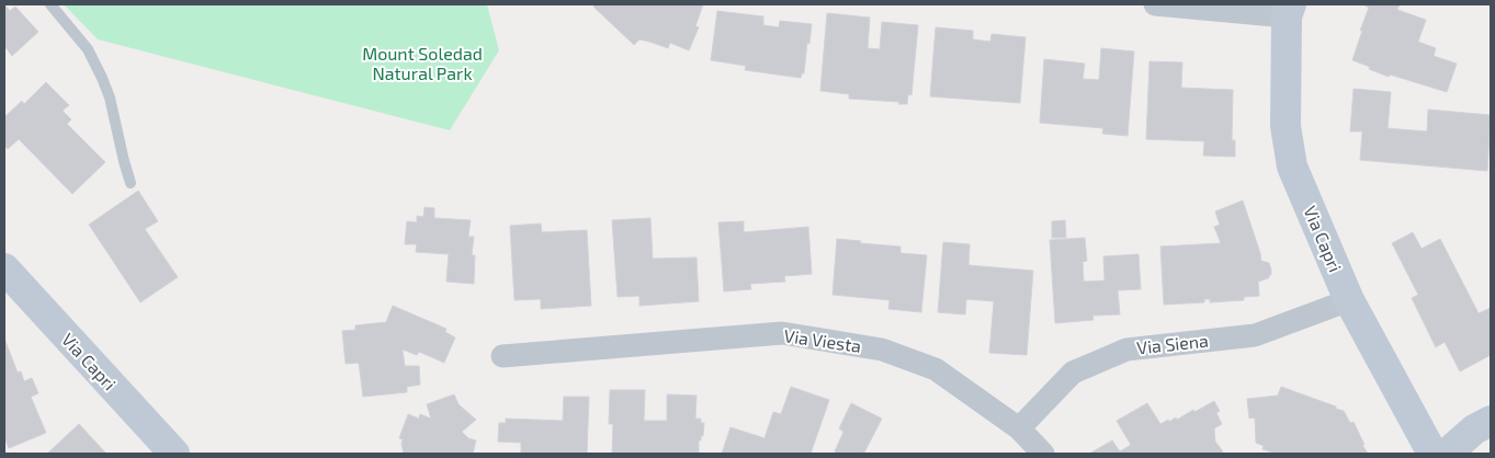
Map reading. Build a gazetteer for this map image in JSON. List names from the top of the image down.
{
  "streets": {
    "street": ["Via Capri", "Via Viesta", "Via Siena"]
  },
  "crossings": [
    ["Via Capri", "Via Siena"],
    ["Via Viesta", "Via Siena"]
  ],
  "parks": ["Mount Soledad Natural Park"]
}
